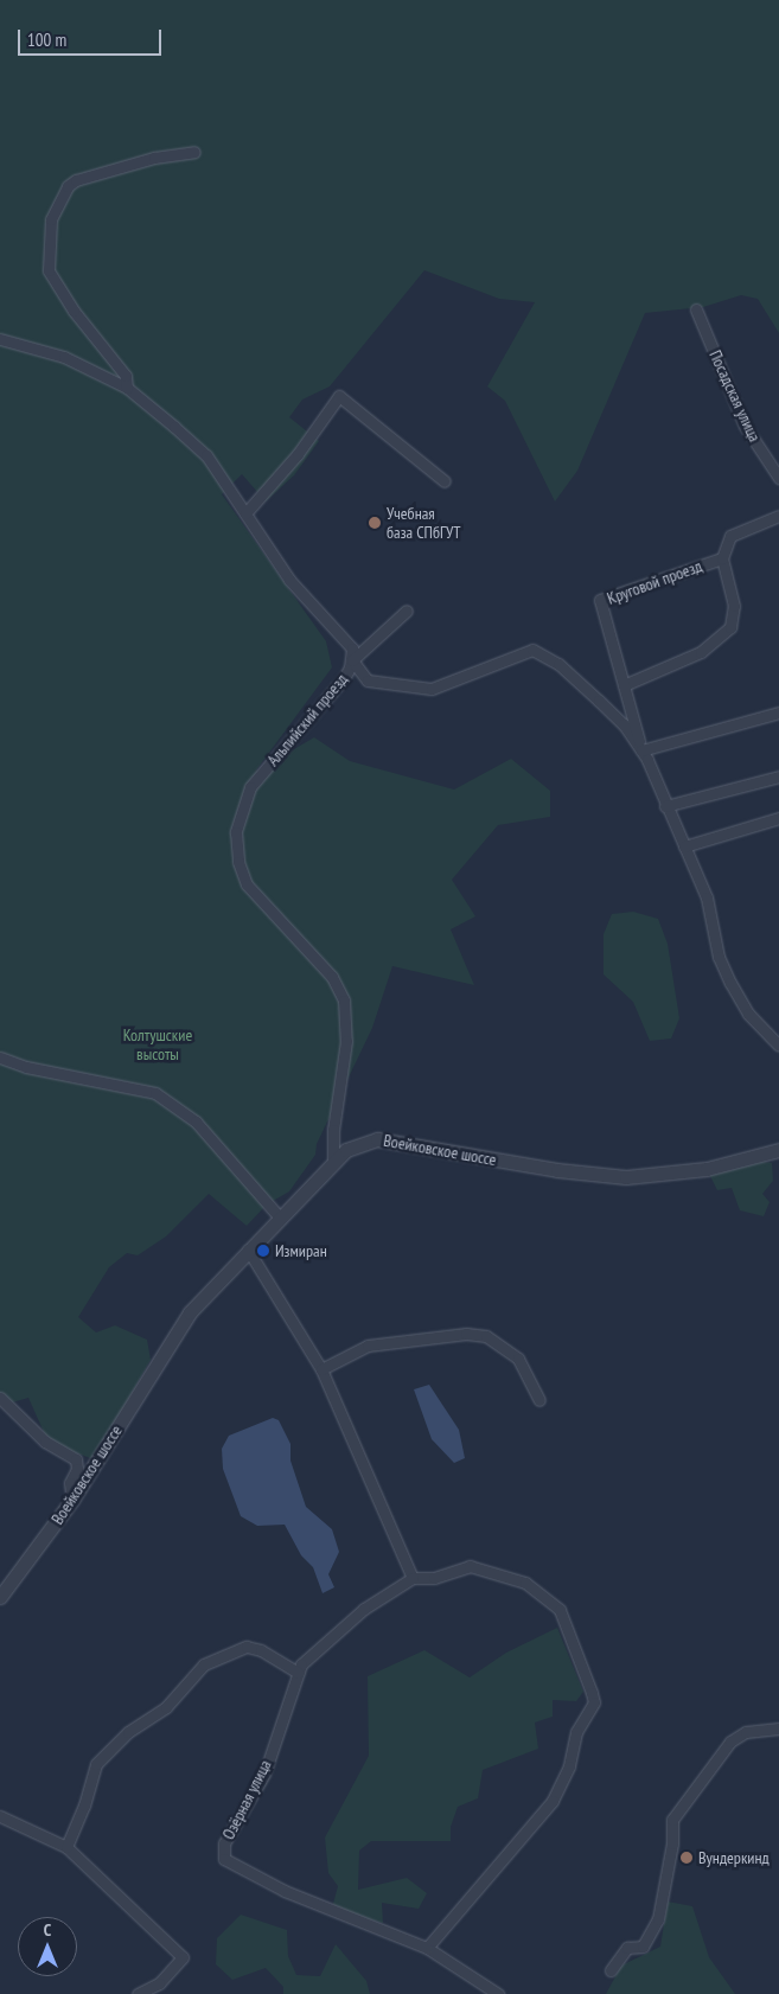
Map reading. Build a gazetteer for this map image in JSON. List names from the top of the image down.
{
  "streets": {
    "street": [
      "Посадская улица",
      "Круговой проезд",
      "Альпийский проезд",
      "Воейковское шоссе",
      "Озёрная улица"
    ]
  },
  "crossings": [
    ["Круговой проезд", "Альпийский проезд"],
    ["Альпийский проезд", "Воейковское шоссе"]
  ],
  "parks": ["Колтушские высоты"],
  "places": ["Учебная база СПбГУТ", "Измиран", "Вундеркинд"],
  "scale_bar": "100 m",
  "north": "top"
}
